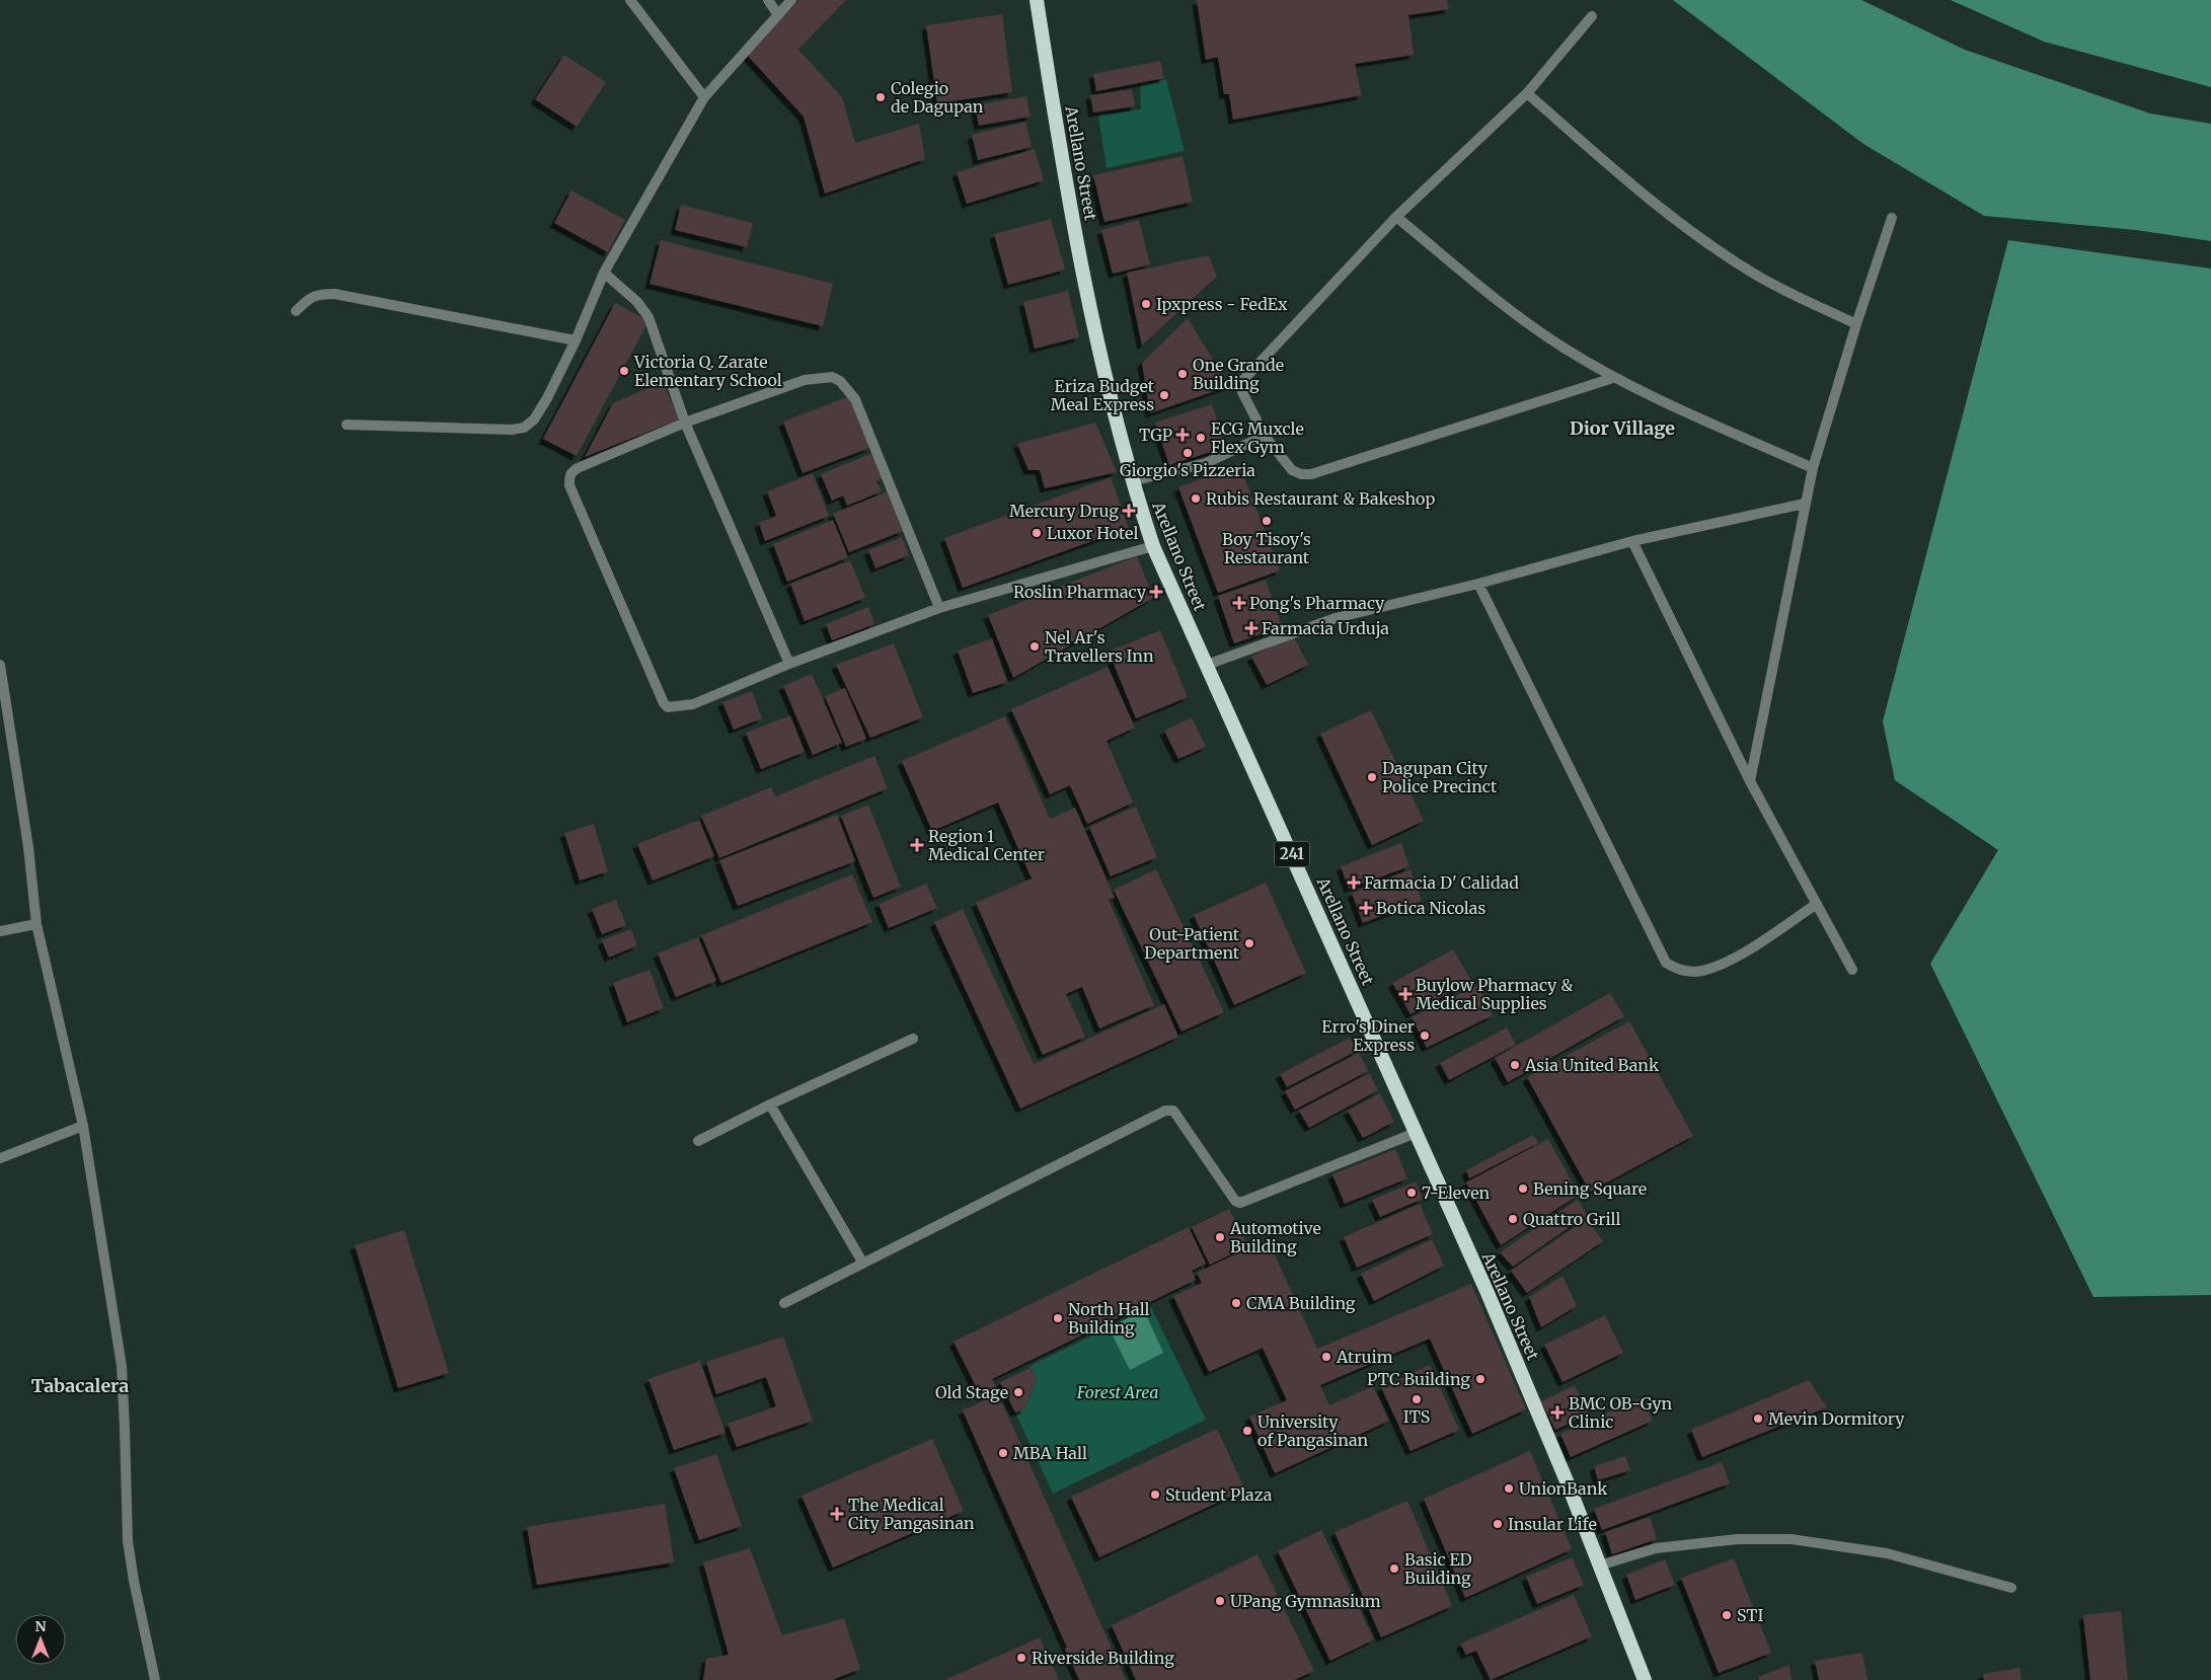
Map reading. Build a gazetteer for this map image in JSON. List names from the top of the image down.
{
  "streets": {
    "highway": ["Arellano Street", "241"]
  },
  "districts": ["Dior Village", "Tabacalera"],
  "parks": ["Forest Area"],
  "places": {
    "other": [
      "Colegio de Dagupan",
      "Ipxpress - FedEx",
      "Victoria Q. Zarate Elementary School",
      "One Grande Building",
      "Eriza Budget Meal Express",
      "ECG Muxcle Flex Gym",
      "Giorgio's Pizzeria",
      "Rubis Restaurant & Bakeshop",
      "Boy Tisoy's Restaurant",
      "Luxor Hotel",
      "Nel Ar's Travellers Inn",
      "Dagupan City Police Precinct",
      "Out-Patient Department",
      "Erro's Diner Express",
      "Asia United Bank",
      "Bening Square",
      "7-Eleven",
      "Quattro Grill",
      "Automotive Building",
      "CMA Building",
      "North Hall Building",
      "Atruim",
      "PTC Building",
      "Old Stage",
      "ITS",
      "Mevin Dormitory",
      "University of Pangasinan",
      "MBA Hall",
      "UnionBank",
      "Student Plaza",
      "Insular Life",
      "Basic ED Building",
      "UPang Gymnasium",
      "STI",
      "Riverside Building"
    ],
    "health": [
      "TGP",
      "Mercury Drug",
      "Roslin Pharmacy",
      "Pong's Pharmacy",
      "Farmacia Urduja",
      "Region 1 Medical Center",
      "Farmacia D' Calidad",
      "Botica Nicolas",
      "Buylow Pharmacy & Medical Supplies",
      "BMC OB-Gyn Clinic",
      "The Medical City Pangasinan"
    ]
  },
  "north": "top"
}
